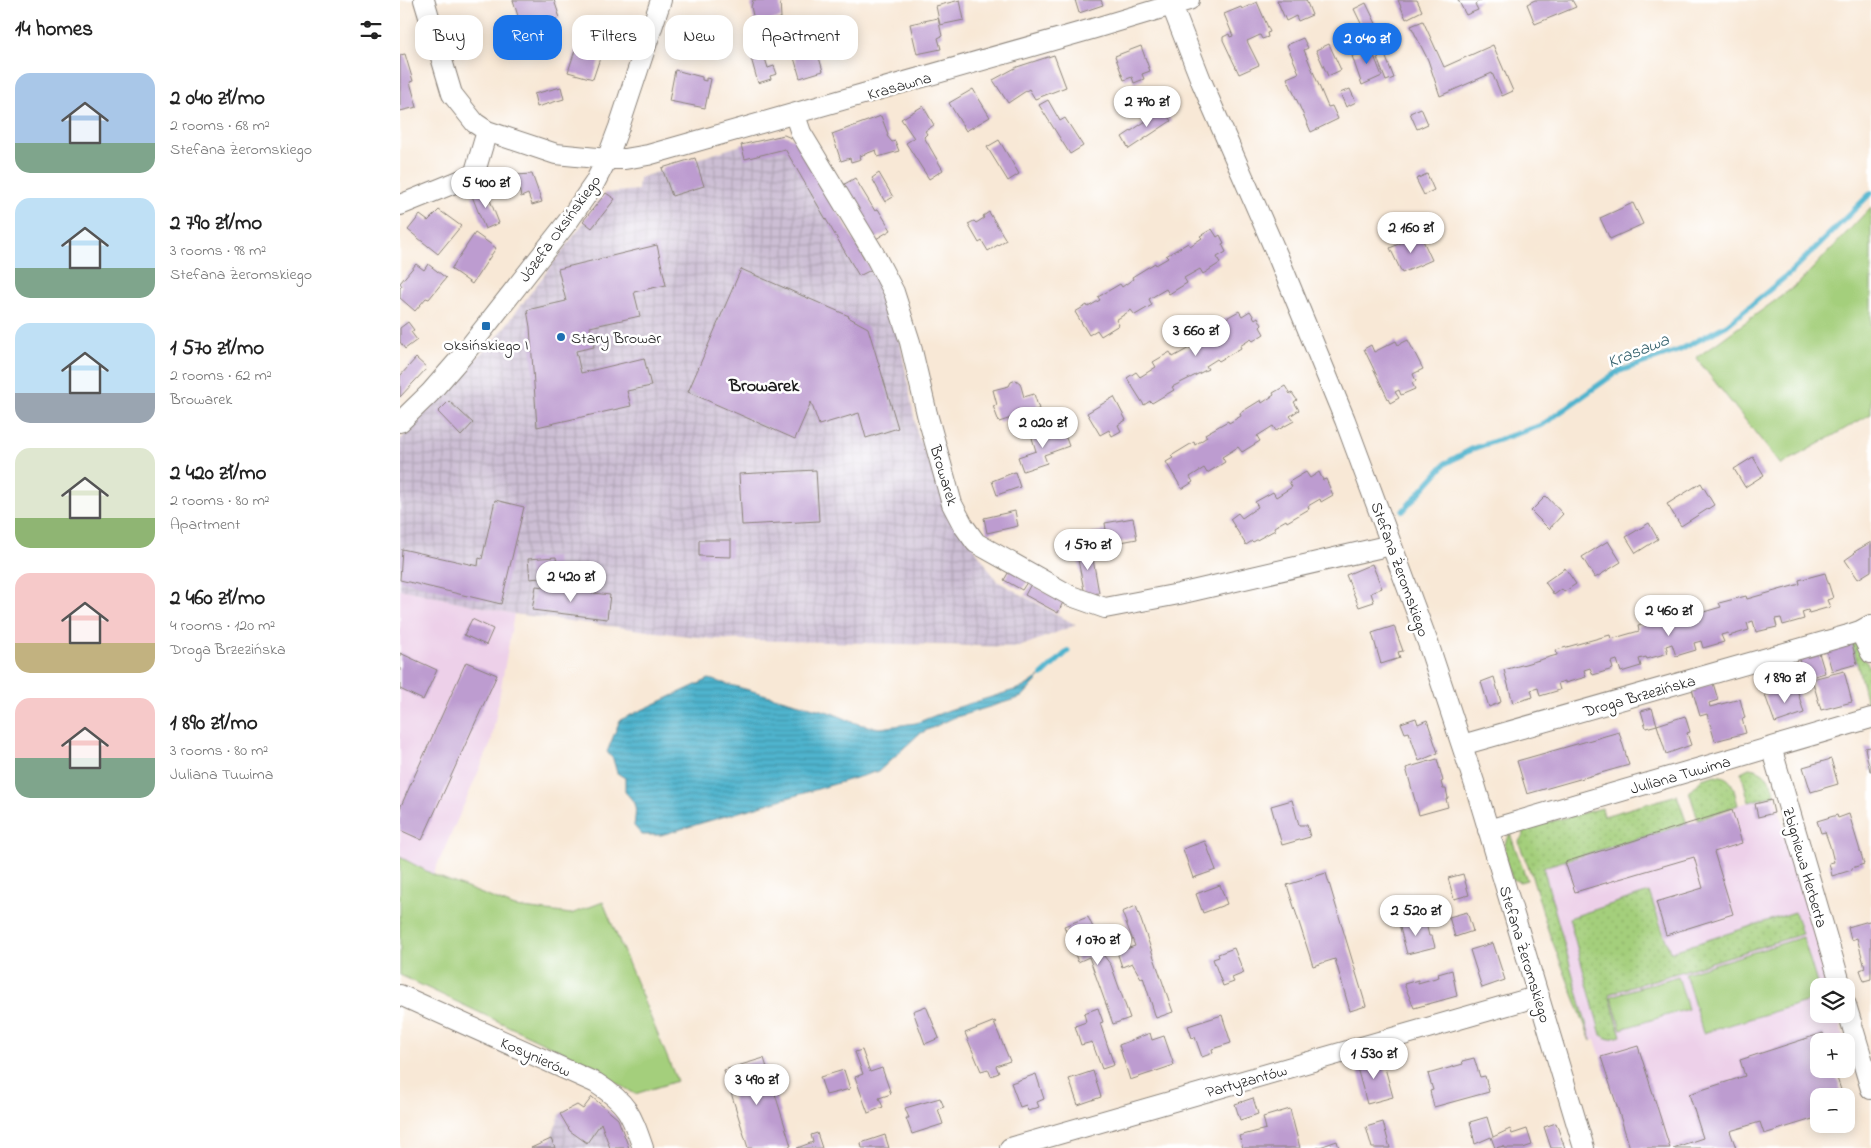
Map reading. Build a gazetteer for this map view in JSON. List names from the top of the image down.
{
  "streets": {
    "street": [
      "Krasawna",
      "Józefa Oksińskiego",
      "Browarek",
      "Stefana Żeromskiego",
      "Droga Brzezińska",
      "Juliana Tuwima",
      "Zbigniewa Herberta",
      "Kosynierów",
      "Partyzantów"
    ]
  },
  "crossings": [
    ["Krasawna", "Józefa Oksińskiego"],
    ["Krasawna", "Browarek"],
    ["Krasawna", "Stefana Żeromskiego"],
    ["Browarek", "Stefana Żeromskiego"],
    ["Stefana Żeromskiego", "Droga Brzezińska"],
    ["Stefana Żeromskiego", "Juliana Tuwima"],
    ["Stefana Żeromskiego", "Partyzantów"],
    ["Juliana Tuwima", "Zbigniewa Herberta"]
  ],
  "districts": ["Browarek"],
  "water": ["Krasawa"],
  "places": {
    "transit": ["Oksińskiego I"],
    "other": ["Stary Browar"]
  },
  "page": {
    "heading": "14 homes",
    "chip": [
      "Buy",
      "Rent",
      "Filters",
      "New",
      "Apartment"
    ],
    "price": [
      "2 040 zł",
      "2 790 zł",
      "5 400 zł",
      "2 160 zł",
      "3 660 zł",
      "2 020 zł",
      "1 570 zł",
      "2 420 zł",
      "2 460 zł",
      "1 890 zł",
      "2 520 zł",
      "1 070 zł",
      "1 530 zł",
      "3 490 zł"
    ],
    "list": [
      {
        "name": "2 040 zł/mo",
        "note": "2 rooms · 68 m² · Stefana Żeromskiego"
      },
      {
        "name": "2 790 zł/mo",
        "note": "3 rooms · 98 m² · Stefana Żeromskiego"
      },
      {
        "name": "1 570 zł/mo",
        "note": "2 rooms · 62 m² · Browarek"
      },
      {
        "name": "2 420 zł/mo",
        "note": "2 rooms · 80 m² · Apartment"
      },
      {
        "name": "2 460 zł/mo",
        "note": "4 rooms · 120 m² · Droga Brzezińska"
      },
      {
        "name": "1 890 zł/mo",
        "note": "3 rooms · 80 m² · Juliana Tuwima"
      }
    ],
    "map_buttons": ["+", "−"]
  }
}
